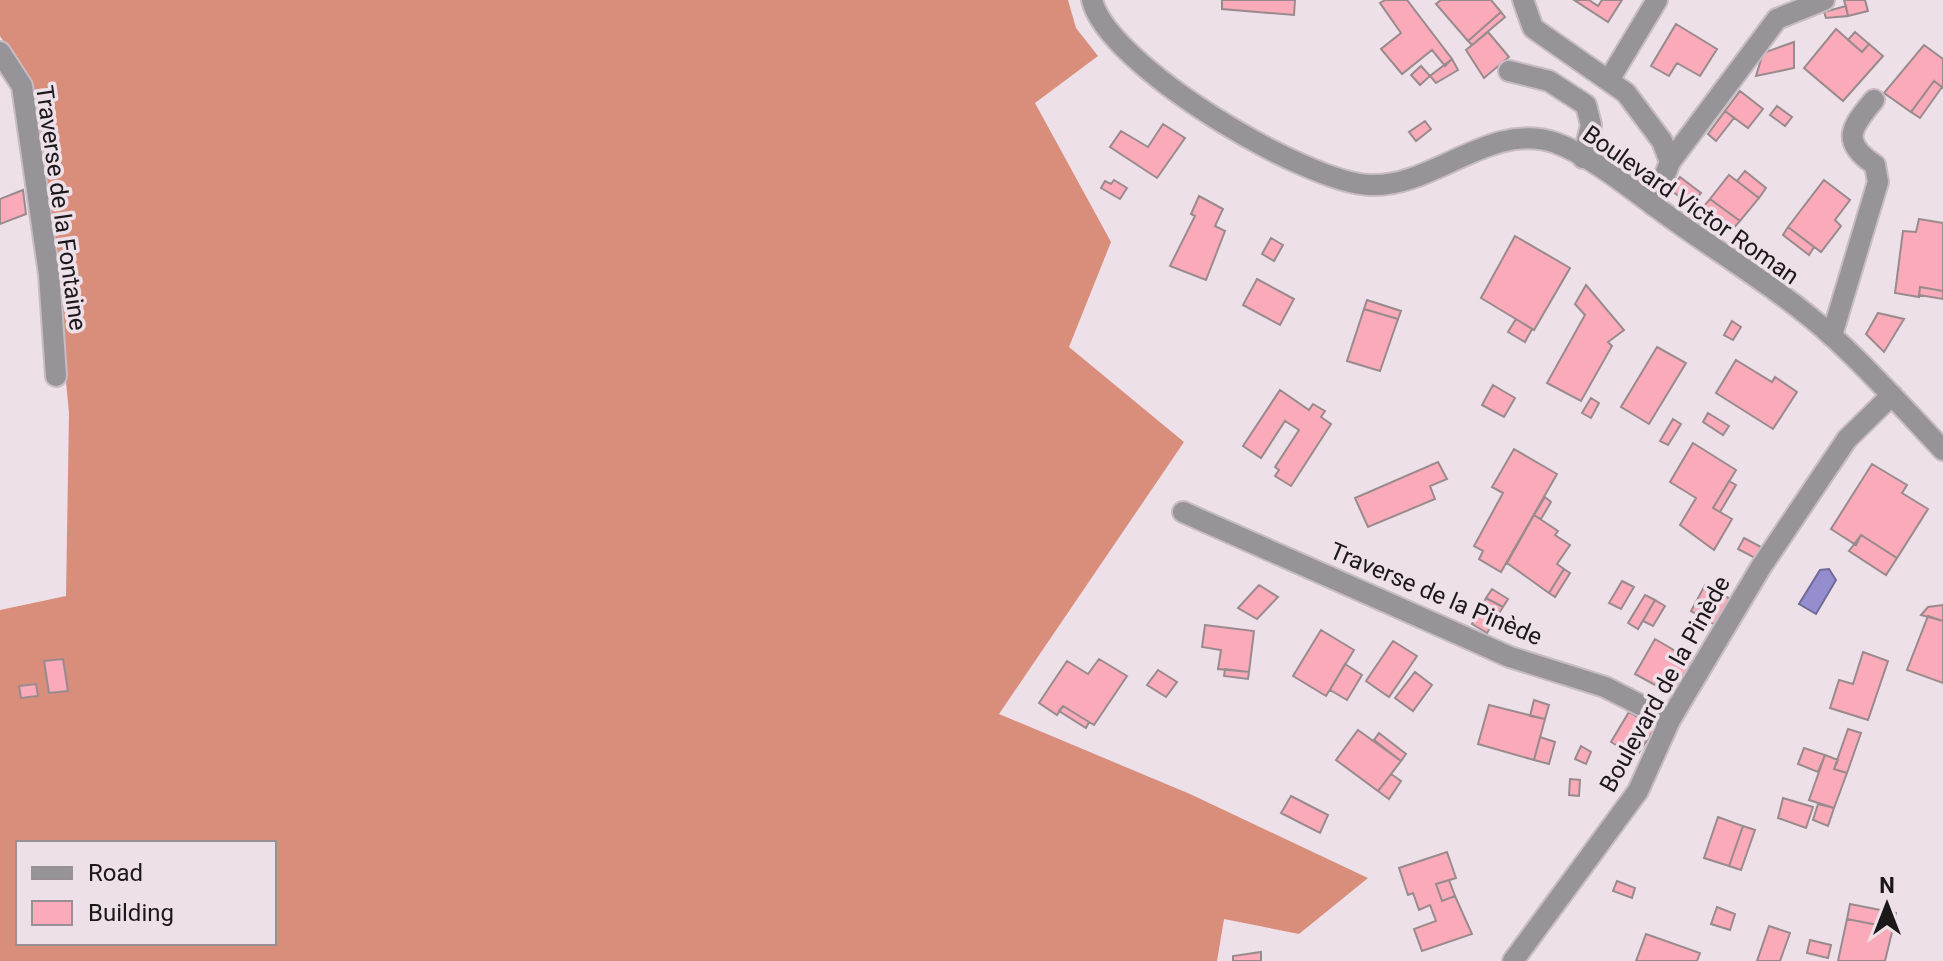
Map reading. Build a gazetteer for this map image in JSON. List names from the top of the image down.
{
  "streets": {
    "street": [
      "Boulevard Victor Roman",
      "Traverse de la Fontaine",
      "Traverse de la Pinède",
      "Boulevard de la Pinède"
    ]
  },
  "crossings": [
    ["Boulevard Victor Roman", "Boulevard de la Pinède"],
    ["Traverse de la Pinède", "Boulevard de la Pinède"]
  ],
  "legend": ["Road", "Building"],
  "north": "top"
}
